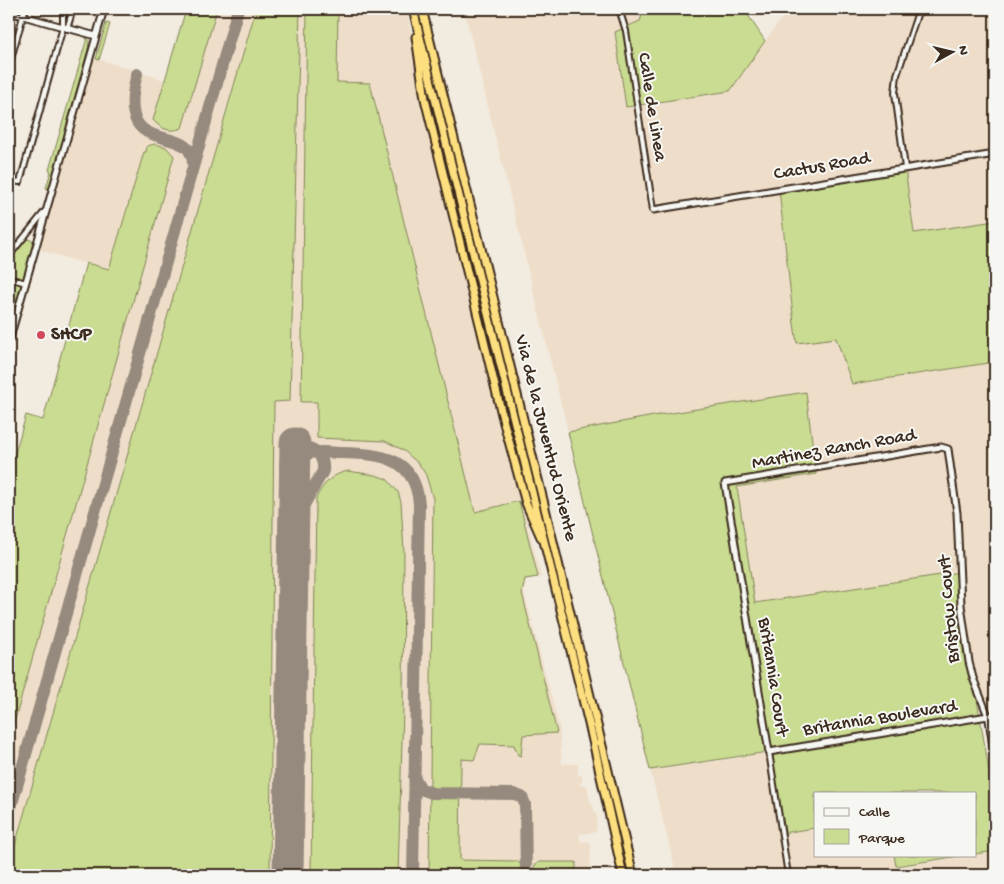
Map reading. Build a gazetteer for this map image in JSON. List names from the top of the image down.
{
  "streets": {
    "highway": ["Via de la Juventud Oriente"],
    "street": [
      "Calle de Linea",
      "Cactus Road",
      "Martinez Ranch Road",
      "Bristow Court",
      "Britannia Court",
      "Britannia Boulevard"
    ]
  },
  "crossings": [
    ["Calle de Linea", "Cactus Road"],
    ["Martinez Ranch Road", "Bristow Court"],
    ["Martinez Ranch Road", "Britannia Court"],
    ["Bristow Court", "Britannia Boulevard"],
    ["Britannia Court", "Britannia Boulevard"]
  ],
  "places": ["SHCP"],
  "legend": ["Calle", "Parque"],
  "north": "right"
}
